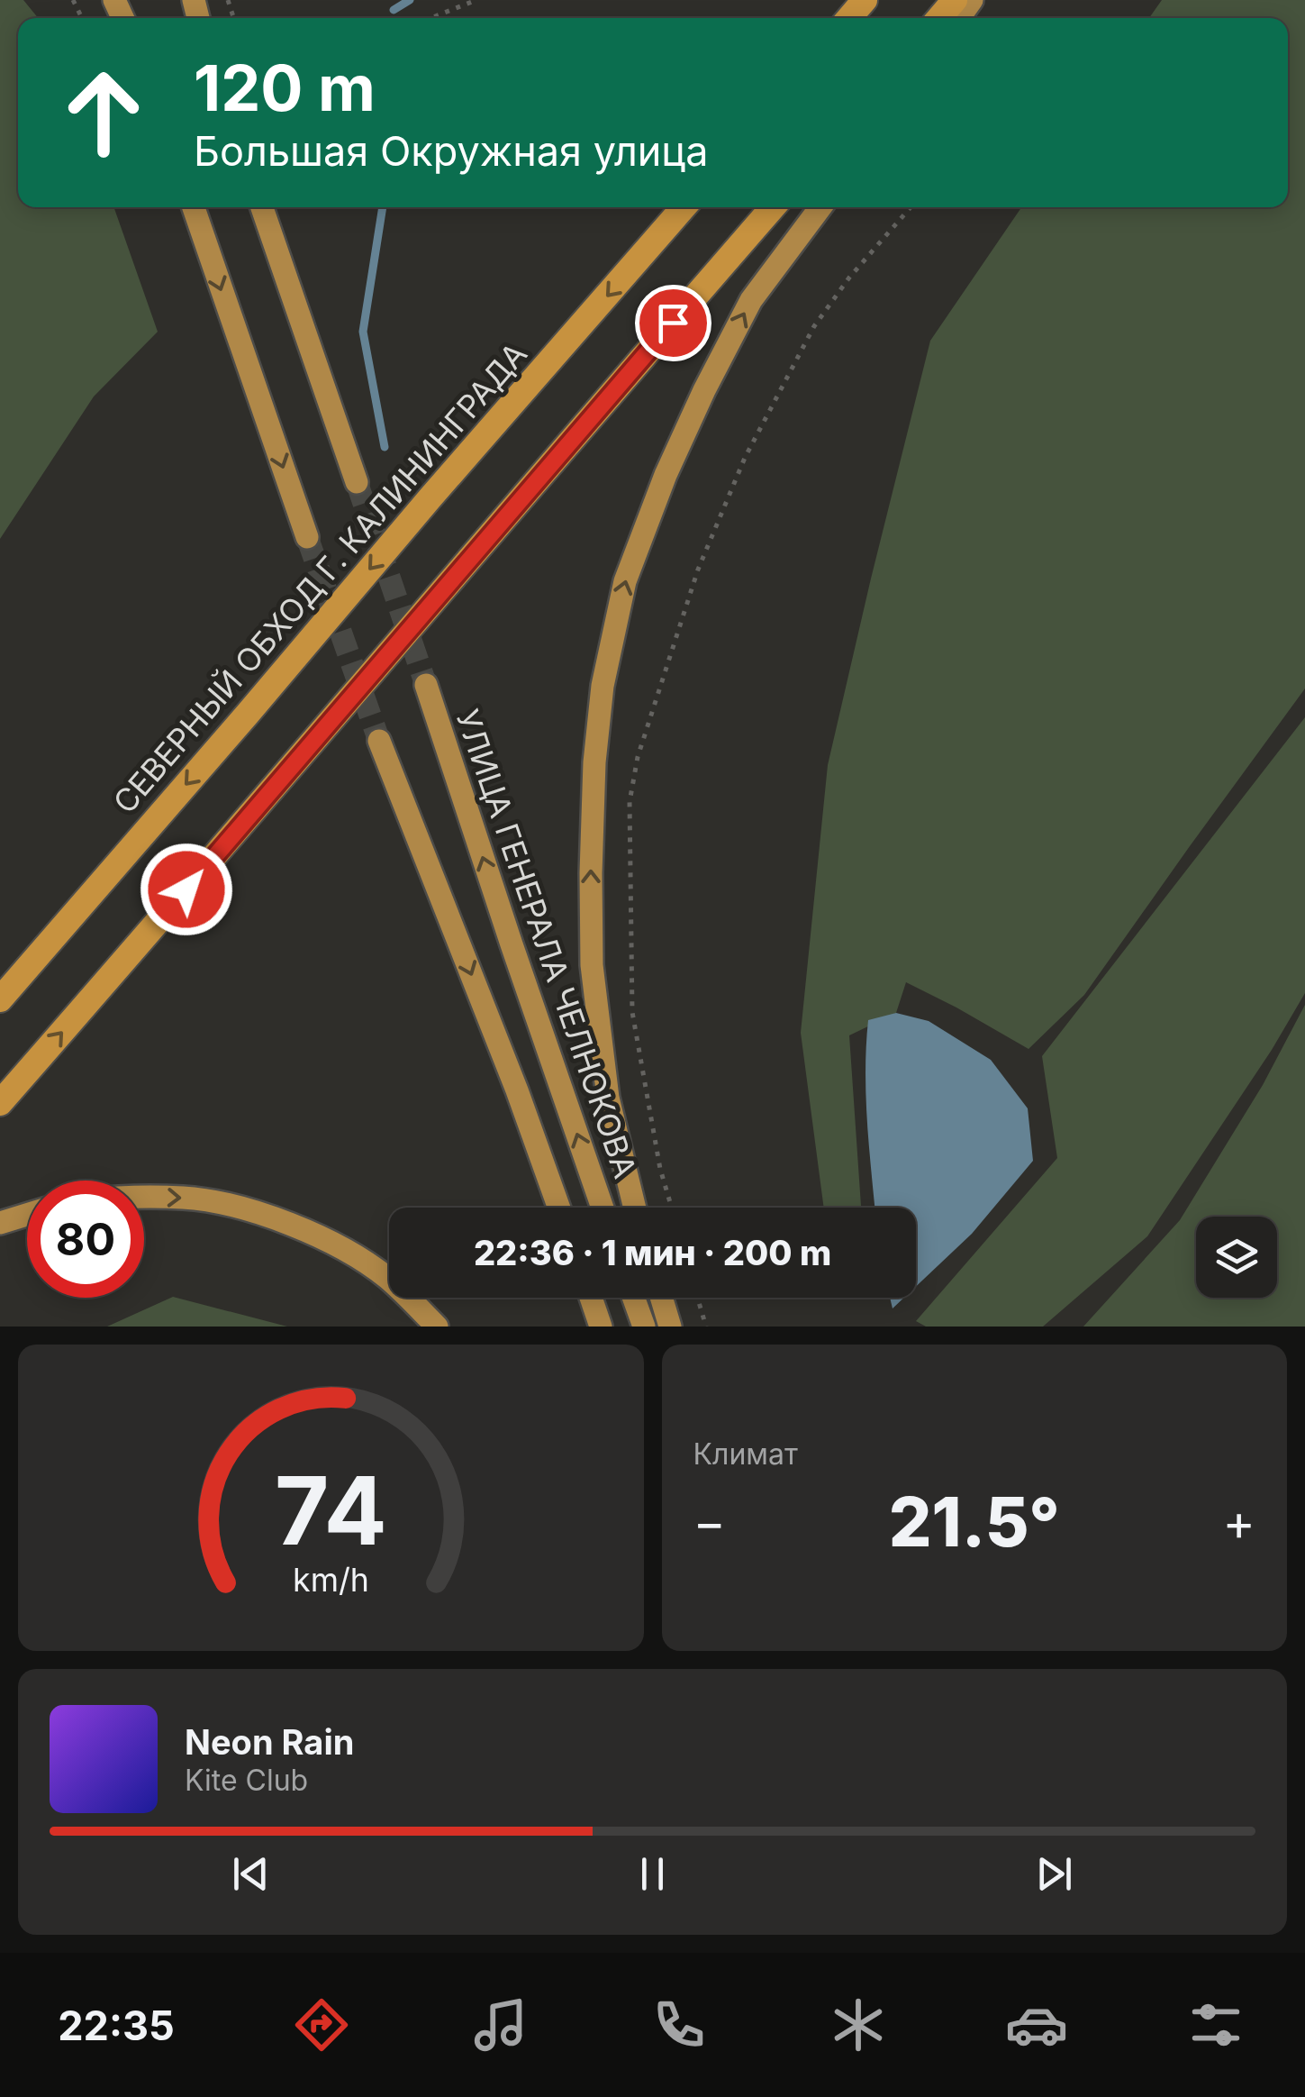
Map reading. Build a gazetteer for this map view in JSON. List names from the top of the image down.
{
  "streets": {
    "highway": ["СЕВЕРНЫЙ ОБХОД Г. КАЛИНИНГРАДА"],
    "main road": ["УЛИЦА ГЕНЕРАЛА ЧЕЛНОКОВА"]
  },
  "page": {
    "turn": ["120 m", "Большая Окружная улица"],
    "limit": "80",
    "trip": "22:36 · 1 мин · 200 m",
    "tile": "Климат",
    "heat": ["−", "21.5°", "+"],
    "song": ["Neon Rain", "Kite Club"],
    "tabs": "22:35",
    "gauge": ["74", "km/h"]
  }
}
